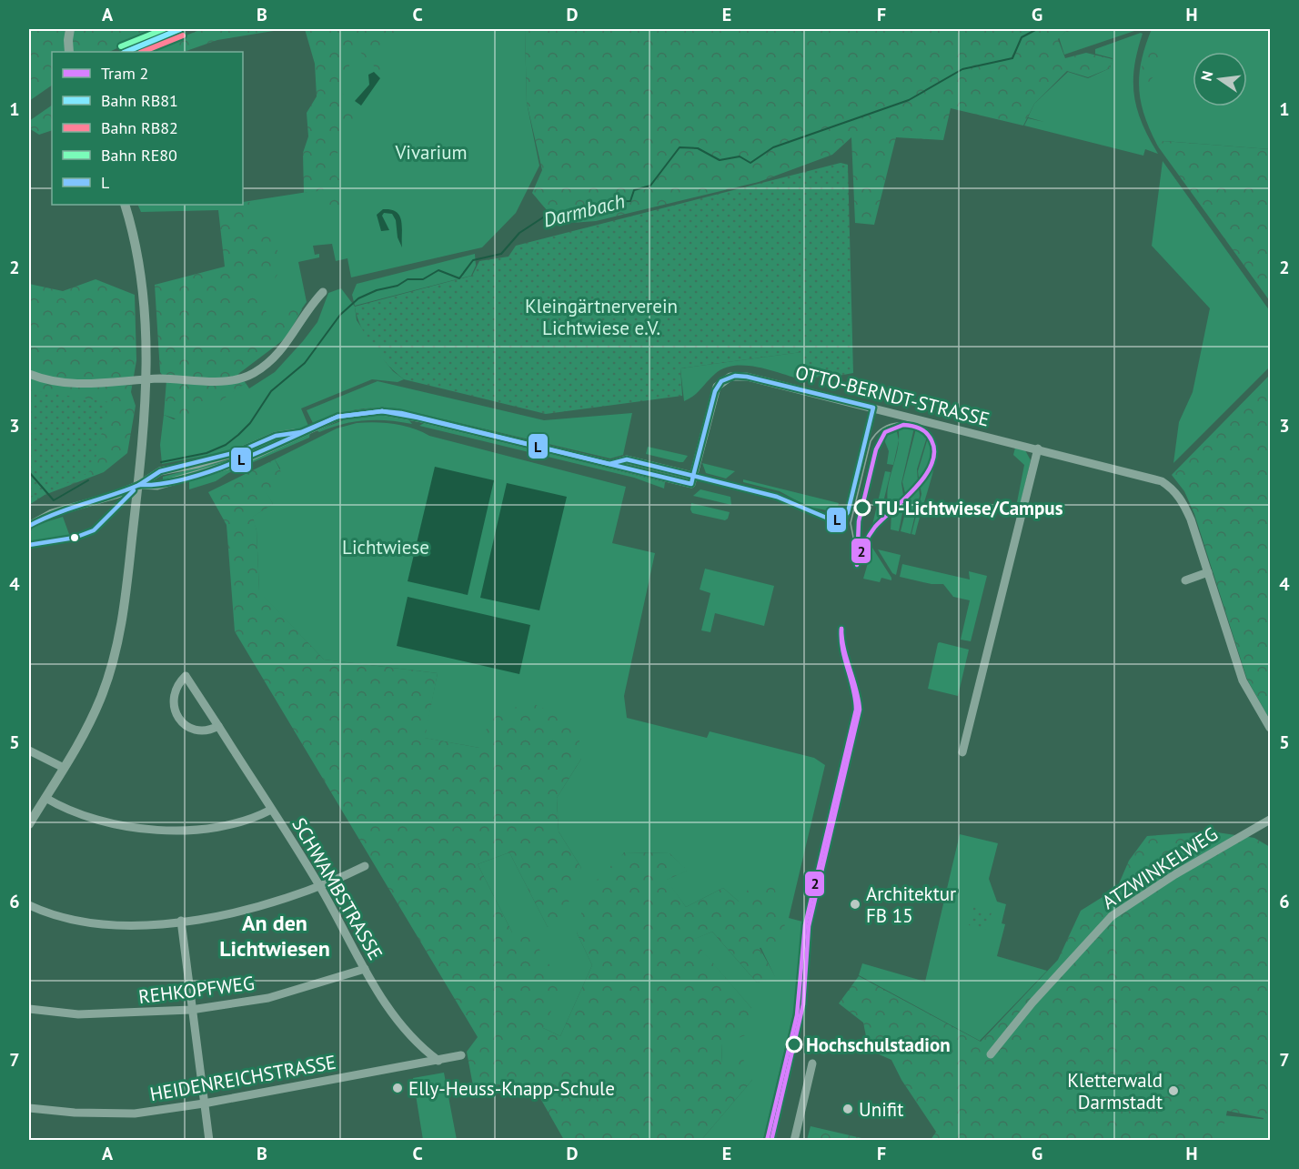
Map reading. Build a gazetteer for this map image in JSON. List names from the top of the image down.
{
  "streets": {
    "street": [
      "OTTO-BERNDT-STRASSE",
      "ATZWINKELWEG",
      "SCHWAMBSTRASSE",
      "REHKOPFWEG",
      "HEIDENREICHSTRASSE"
    ]
  },
  "crossings": [
    ["SCHWAMBSTRASSE", "REHKOPFWEG"],
    ["SCHWAMBSTRASSE", "HEIDENREICHSTRASSE"]
  ],
  "districts": ["An den Lichtwiesen"],
  "water": ["Darmbach"],
  "parks": ["Vivarium", "Kleingärtnerverein Lichtwiese e.V.", "Lichtwiese"],
  "places": [
    "TU-Lichtwiese/Campus",
    "Architektur FB 15",
    "Hochschulstadion",
    "Elly-Heuss-Knapp-Schule",
    "Kletterwald Darmstadt",
    "Unifit"
  ],
  "lines": [
    "rail line RB81",
    "rail line RE80",
    "rail line RB82",
    "transit line L",
    "tram line 2"
  ],
  "legend": [
    "Tram 2",
    "Bahn RB81",
    "Bahn RB82",
    "Bahn RE80",
    "L"
  ],
  "north": "left",
  "grid": {
    "columns": [
      "A",
      "B",
      "C",
      "D",
      "E",
      "F",
      "G",
      "H"
    ],
    "rows": [
      "1",
      "2",
      "3",
      "4",
      "5",
      "6",
      "7"
    ]
  }
}
